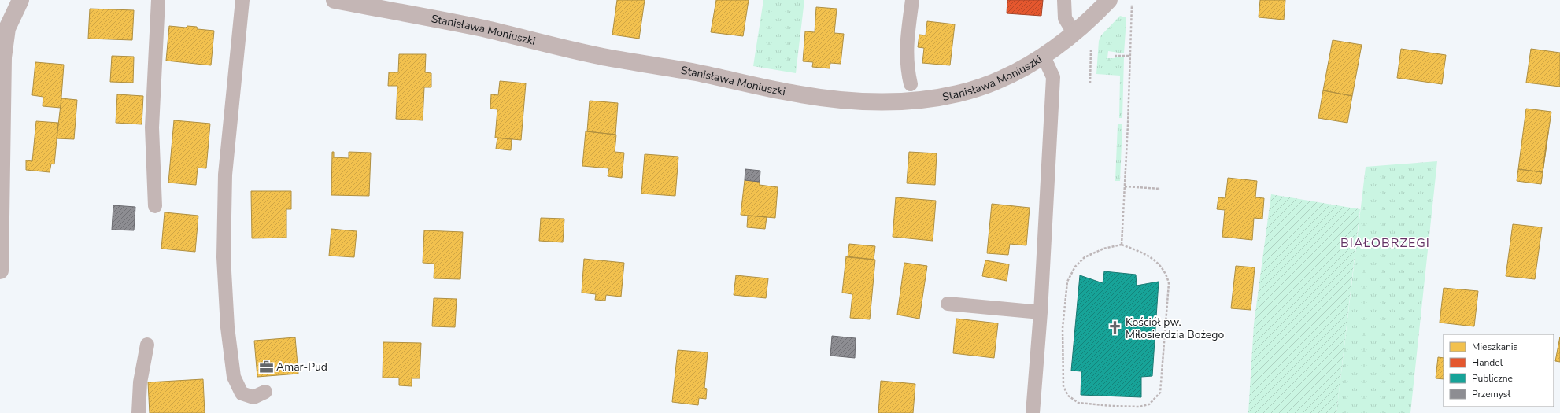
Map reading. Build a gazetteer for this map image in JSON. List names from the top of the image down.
{
  "streets": {
    "street": ["Stanisława Moniuszki"]
  },
  "districts": ["BIAŁOBRZEGI"],
  "places": {
    "church": ["Kościół pw. Miłosierdzia Bożego"],
    "office": ["Amar-Pud"]
  },
  "legend": [
    "Mieszkania",
    "Handel",
    "Publiczne",
    "Przemysł"
  ]
}
